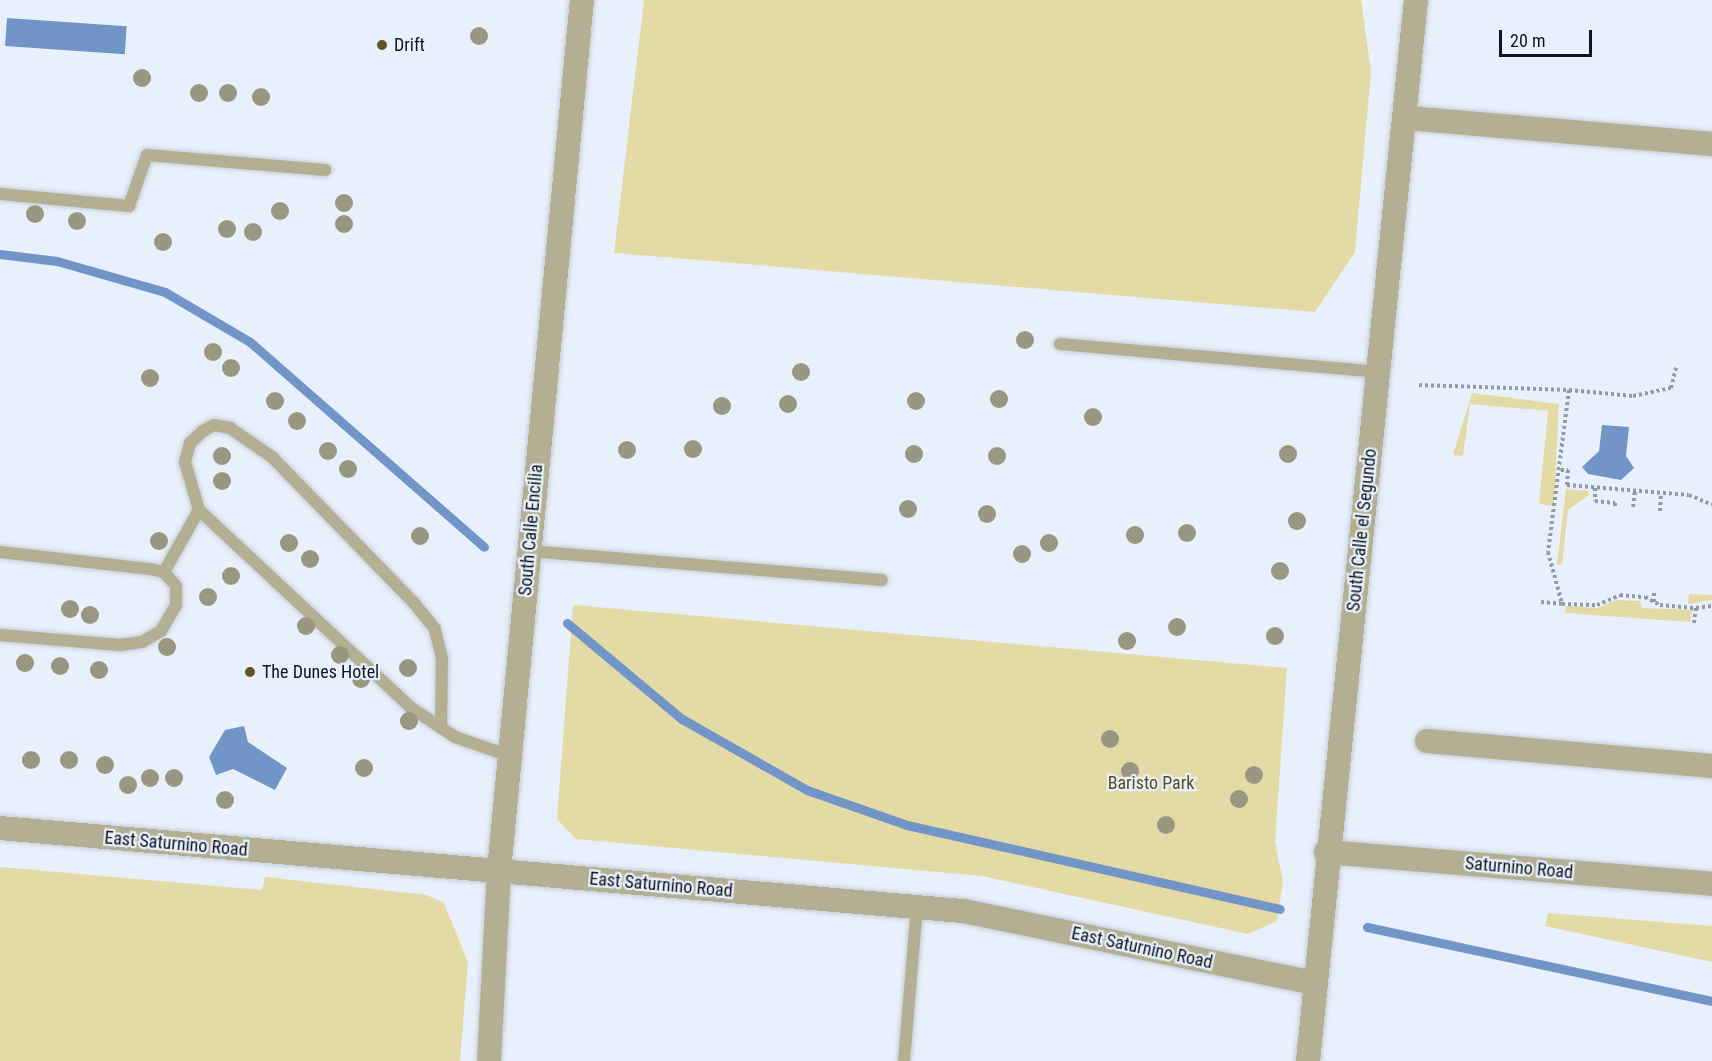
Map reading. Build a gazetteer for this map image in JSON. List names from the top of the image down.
{
  "streets": {
    "street": [
      "South Calle Encilia",
      "South Calle el Segundo",
      "East Saturnino Road",
      "Saturnino Road"
    ]
  },
  "crossings": [
    ["South Calle Encilia", "East Saturnino Road"],
    ["South Calle el Segundo", "East Saturnino Road"],
    ["South Calle el Segundo", "Saturnino Road"]
  ],
  "parks": ["Baristo Park"],
  "places": ["Drift", "The Dunes Hotel"],
  "scale_bar": "20 m"
}
